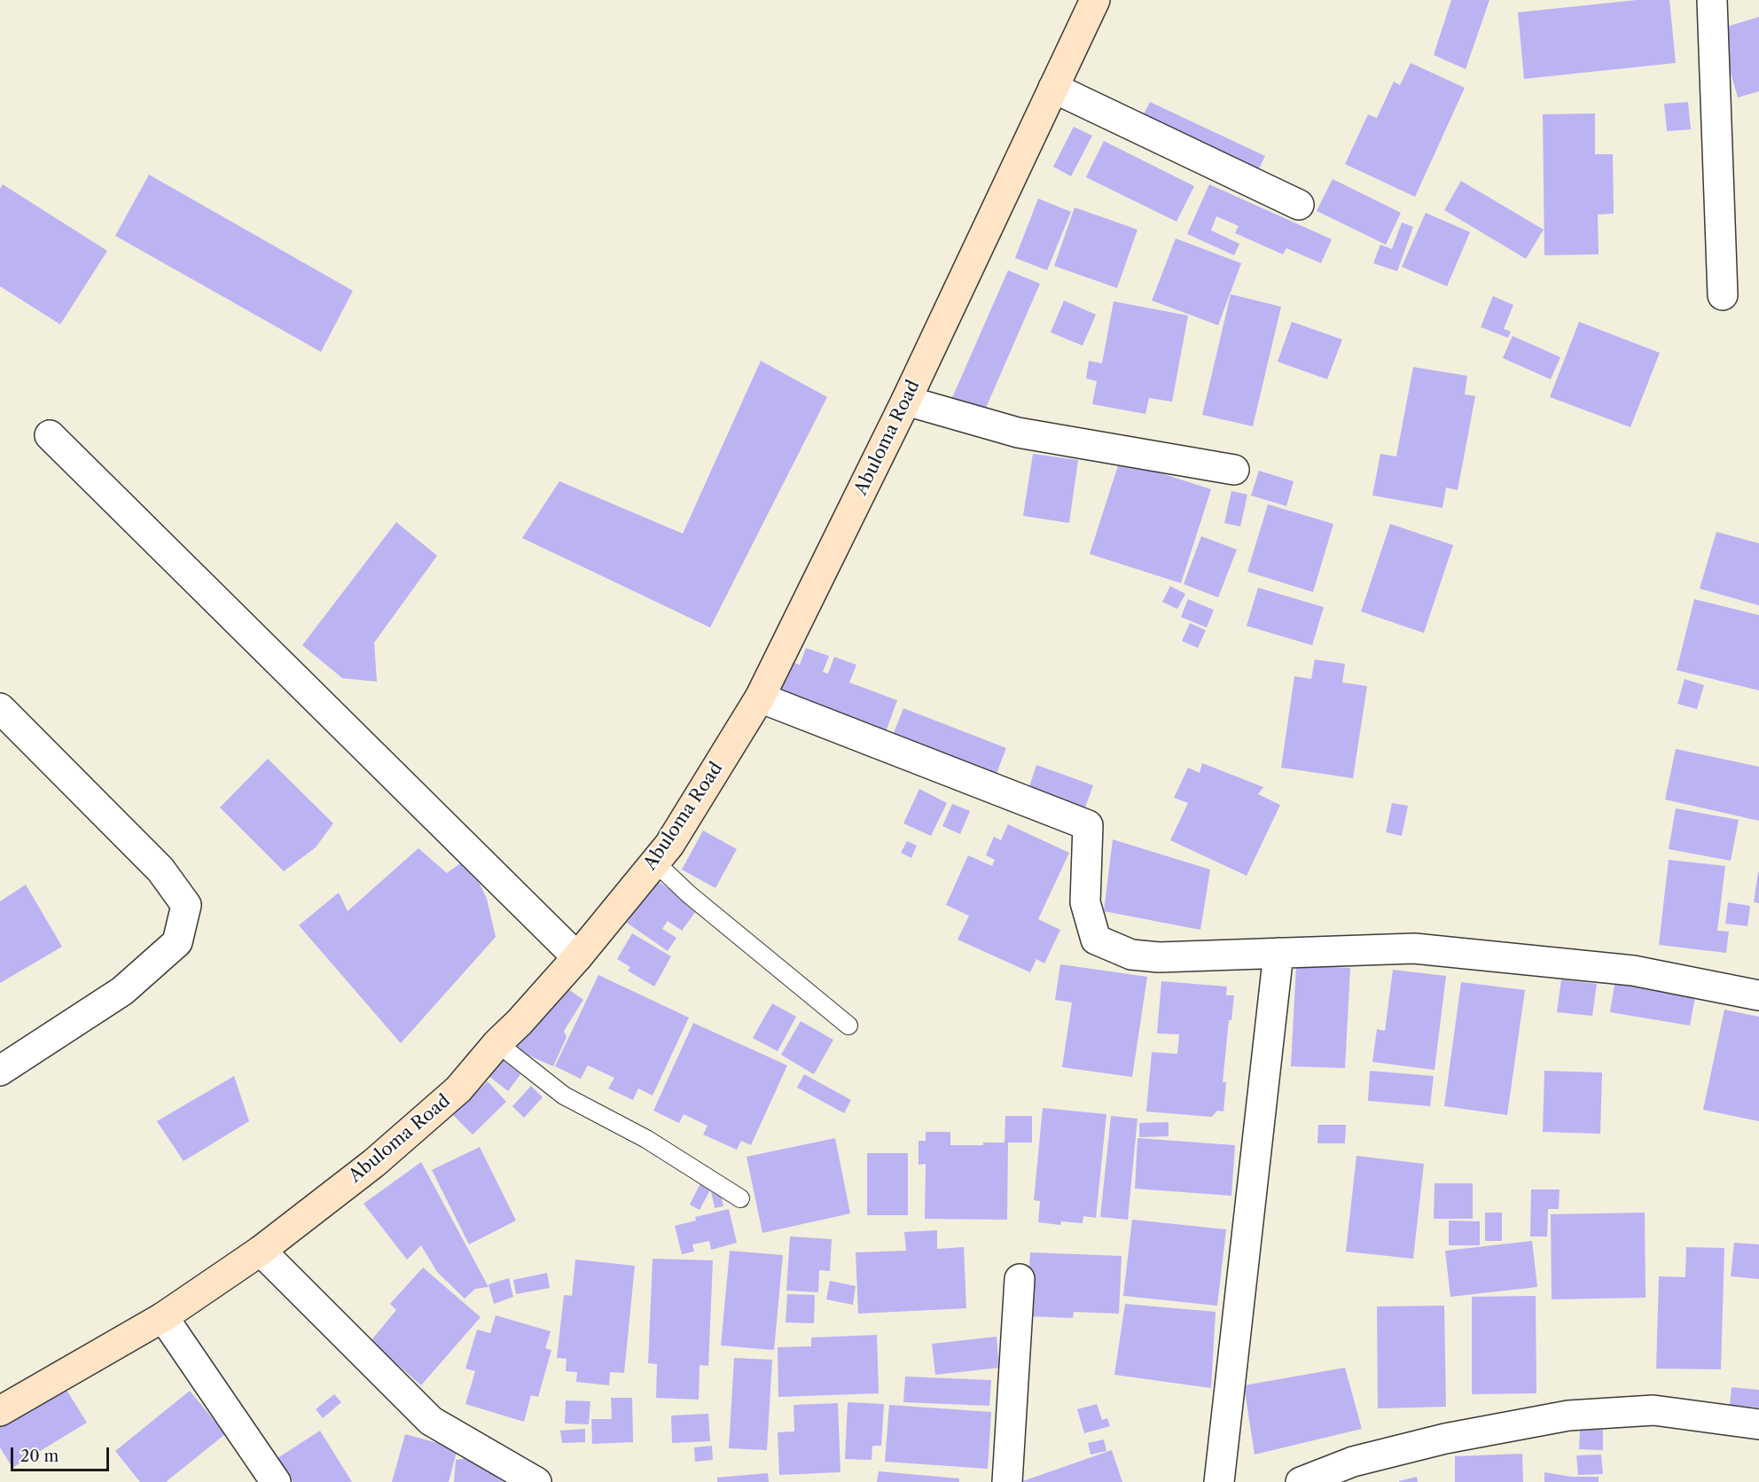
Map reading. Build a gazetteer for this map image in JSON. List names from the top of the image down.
{
  "streets": {
    "street": ["Abuloma Road"]
  },
  "scale_bar": "20 m"
}
